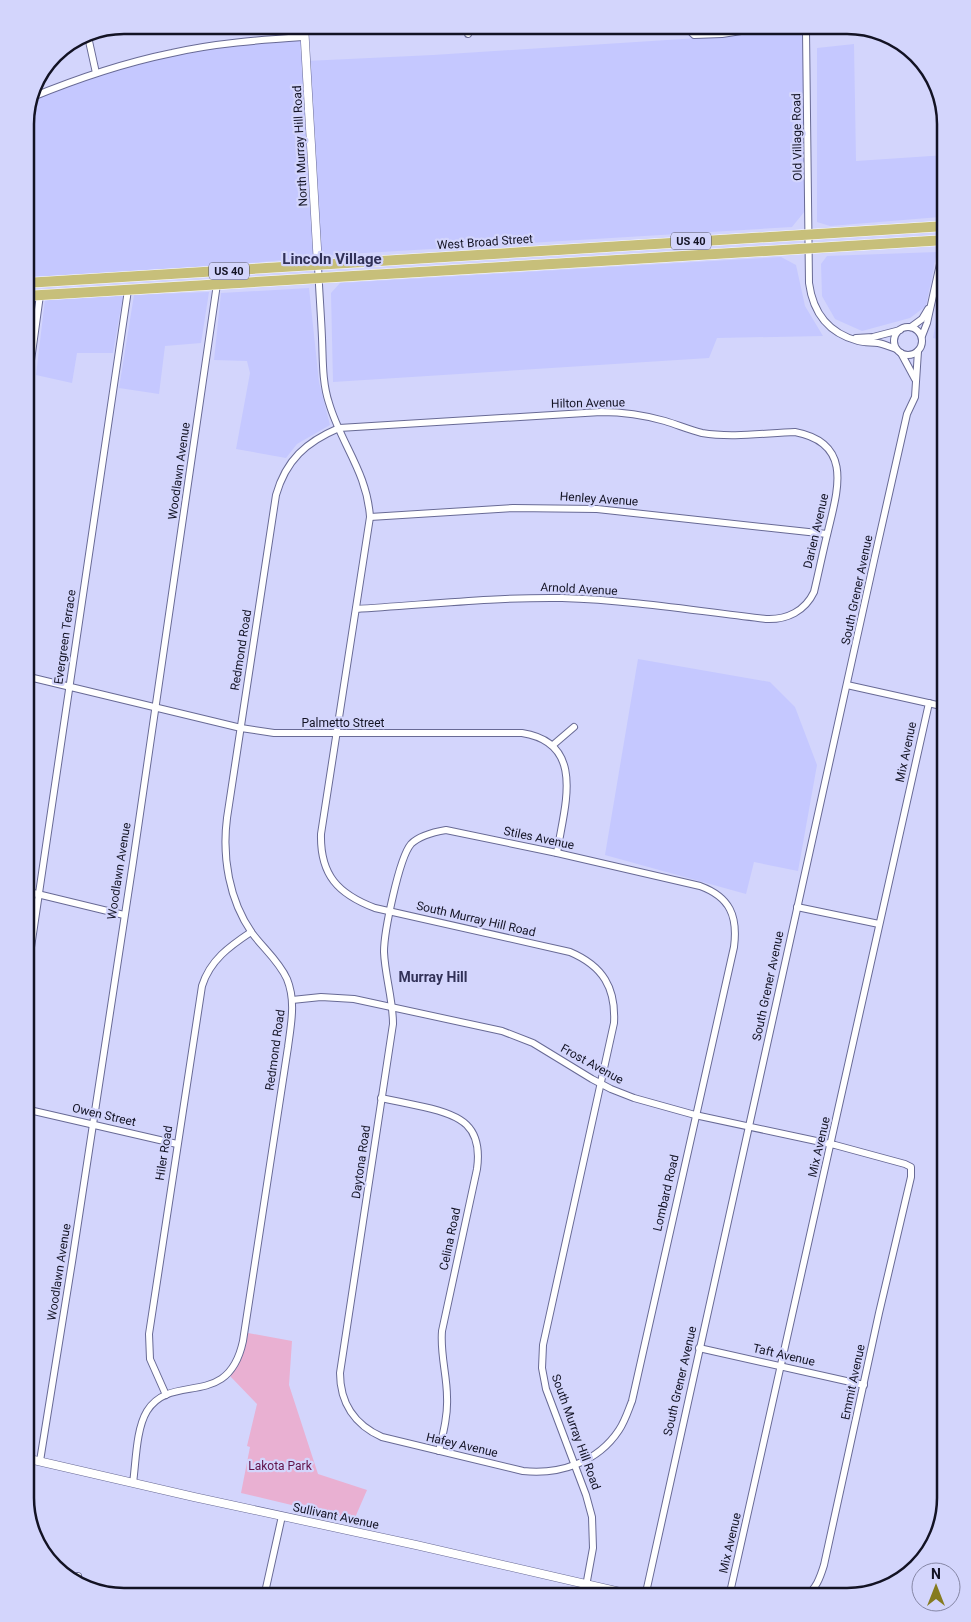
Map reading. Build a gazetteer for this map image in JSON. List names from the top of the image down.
{
  "streets": {
    "main road": ["US 40", "West Broad Street"],
    "street": [
      "Old Village Road",
      "North Murray Hill Road",
      "Hilton Avenue",
      "Woodlawn Avenue",
      "Henley Avenue",
      "Darien Avenue",
      "Arnold Avenue",
      "South Grener Avenue",
      "Evergreen Terrace",
      "Redmond Road",
      "Palmetto Street",
      "Mix Avenue",
      "Stiles Avenue",
      "South Murray Hill Road",
      "Frost Avenue",
      "Owen Street",
      "Hiler Road",
      "Daytona Road",
      "Lombard Road",
      "Celina Road",
      "Taft Avenue",
      "Emmit Avenue",
      "Hafey Avenue",
      "Sullivant Avenue"
    ]
  },
  "crossings": [
    ["Old Village Road", "West Broad Street"],
    ["North Murray Hill Road", "West Broad Street"],
    ["North Murray Hill Road", "South Murray Hill Road"],
    ["West Broad Street", "Woodlawn Avenue"],
    ["West Broad Street", "Evergreen Terrace"],
    ["West Broad Street", "South Murray Hill Road"],
    ["Hilton Avenue", "Darien Avenue"],
    ["Hilton Avenue", "Redmond Road"],
    ["Hilton Avenue", "South Murray Hill Road"],
    ["Woodlawn Avenue", "Palmetto Street"],
    ["Woodlawn Avenue", "Owen Street"],
    ["Woodlawn Avenue", "Sullivant Avenue"],
    ["Henley Avenue", "Darien Avenue"],
    ["Henley Avenue", "South Murray Hill Road"],
    ["Darien Avenue", "Arnold Avenue"],
    ["Arnold Avenue", "South Murray Hill Road"],
    ["South Grener Avenue", "Frost Avenue"],
    ["South Grener Avenue", "Taft Avenue"],
    ["Evergreen Terrace", "Palmetto Street"],
    ["Redmond Road", "Palmetto Street"],
    ["Redmond Road", "South Murray Hill Road"],
    ["Redmond Road", "Frost Avenue"],
    ["Redmond Road", "Hiler Road"],
    ["Redmond Road", "Sullivant Avenue"],
    ["Palmetto Street", "South Murray Hill Road"],
    ["Mix Avenue", "Frost Avenue"],
    ["Mix Avenue", "Taft Avenue"],
    ["Stiles Avenue", "South Murray Hill Road"],
    ["Stiles Avenue", "Daytona Road"],
    ["Stiles Avenue", "Lombard Road"],
    ["South Murray Hill Road", "Frost Avenue"],
    ["South Murray Hill Road", "Daytona Road"],
    ["South Murray Hill Road", "Lombard Road"],
    ["South Murray Hill Road", "Hafey Avenue"],
    ["South Murray Hill Road", "Sullivant Avenue"],
    ["Frost Avenue", "Daytona Road"],
    ["Frost Avenue", "Lombard Road"],
    ["Frost Avenue", "Emmit Avenue"],
    ["Owen Street", "Hiler Road"],
    ["Daytona Road", "Celina Road"],
    ["Daytona Road", "Hafey Avenue"],
    ["Lombard Road", "Hafey Avenue"],
    ["Celina Road", "Hafey Avenue"],
    ["Taft Avenue", "Emmit Avenue"]
  ],
  "districts": ["Lincoln Village", "Murray Hill"],
  "parks": ["Lakota Park"],
  "north": "top"
}
